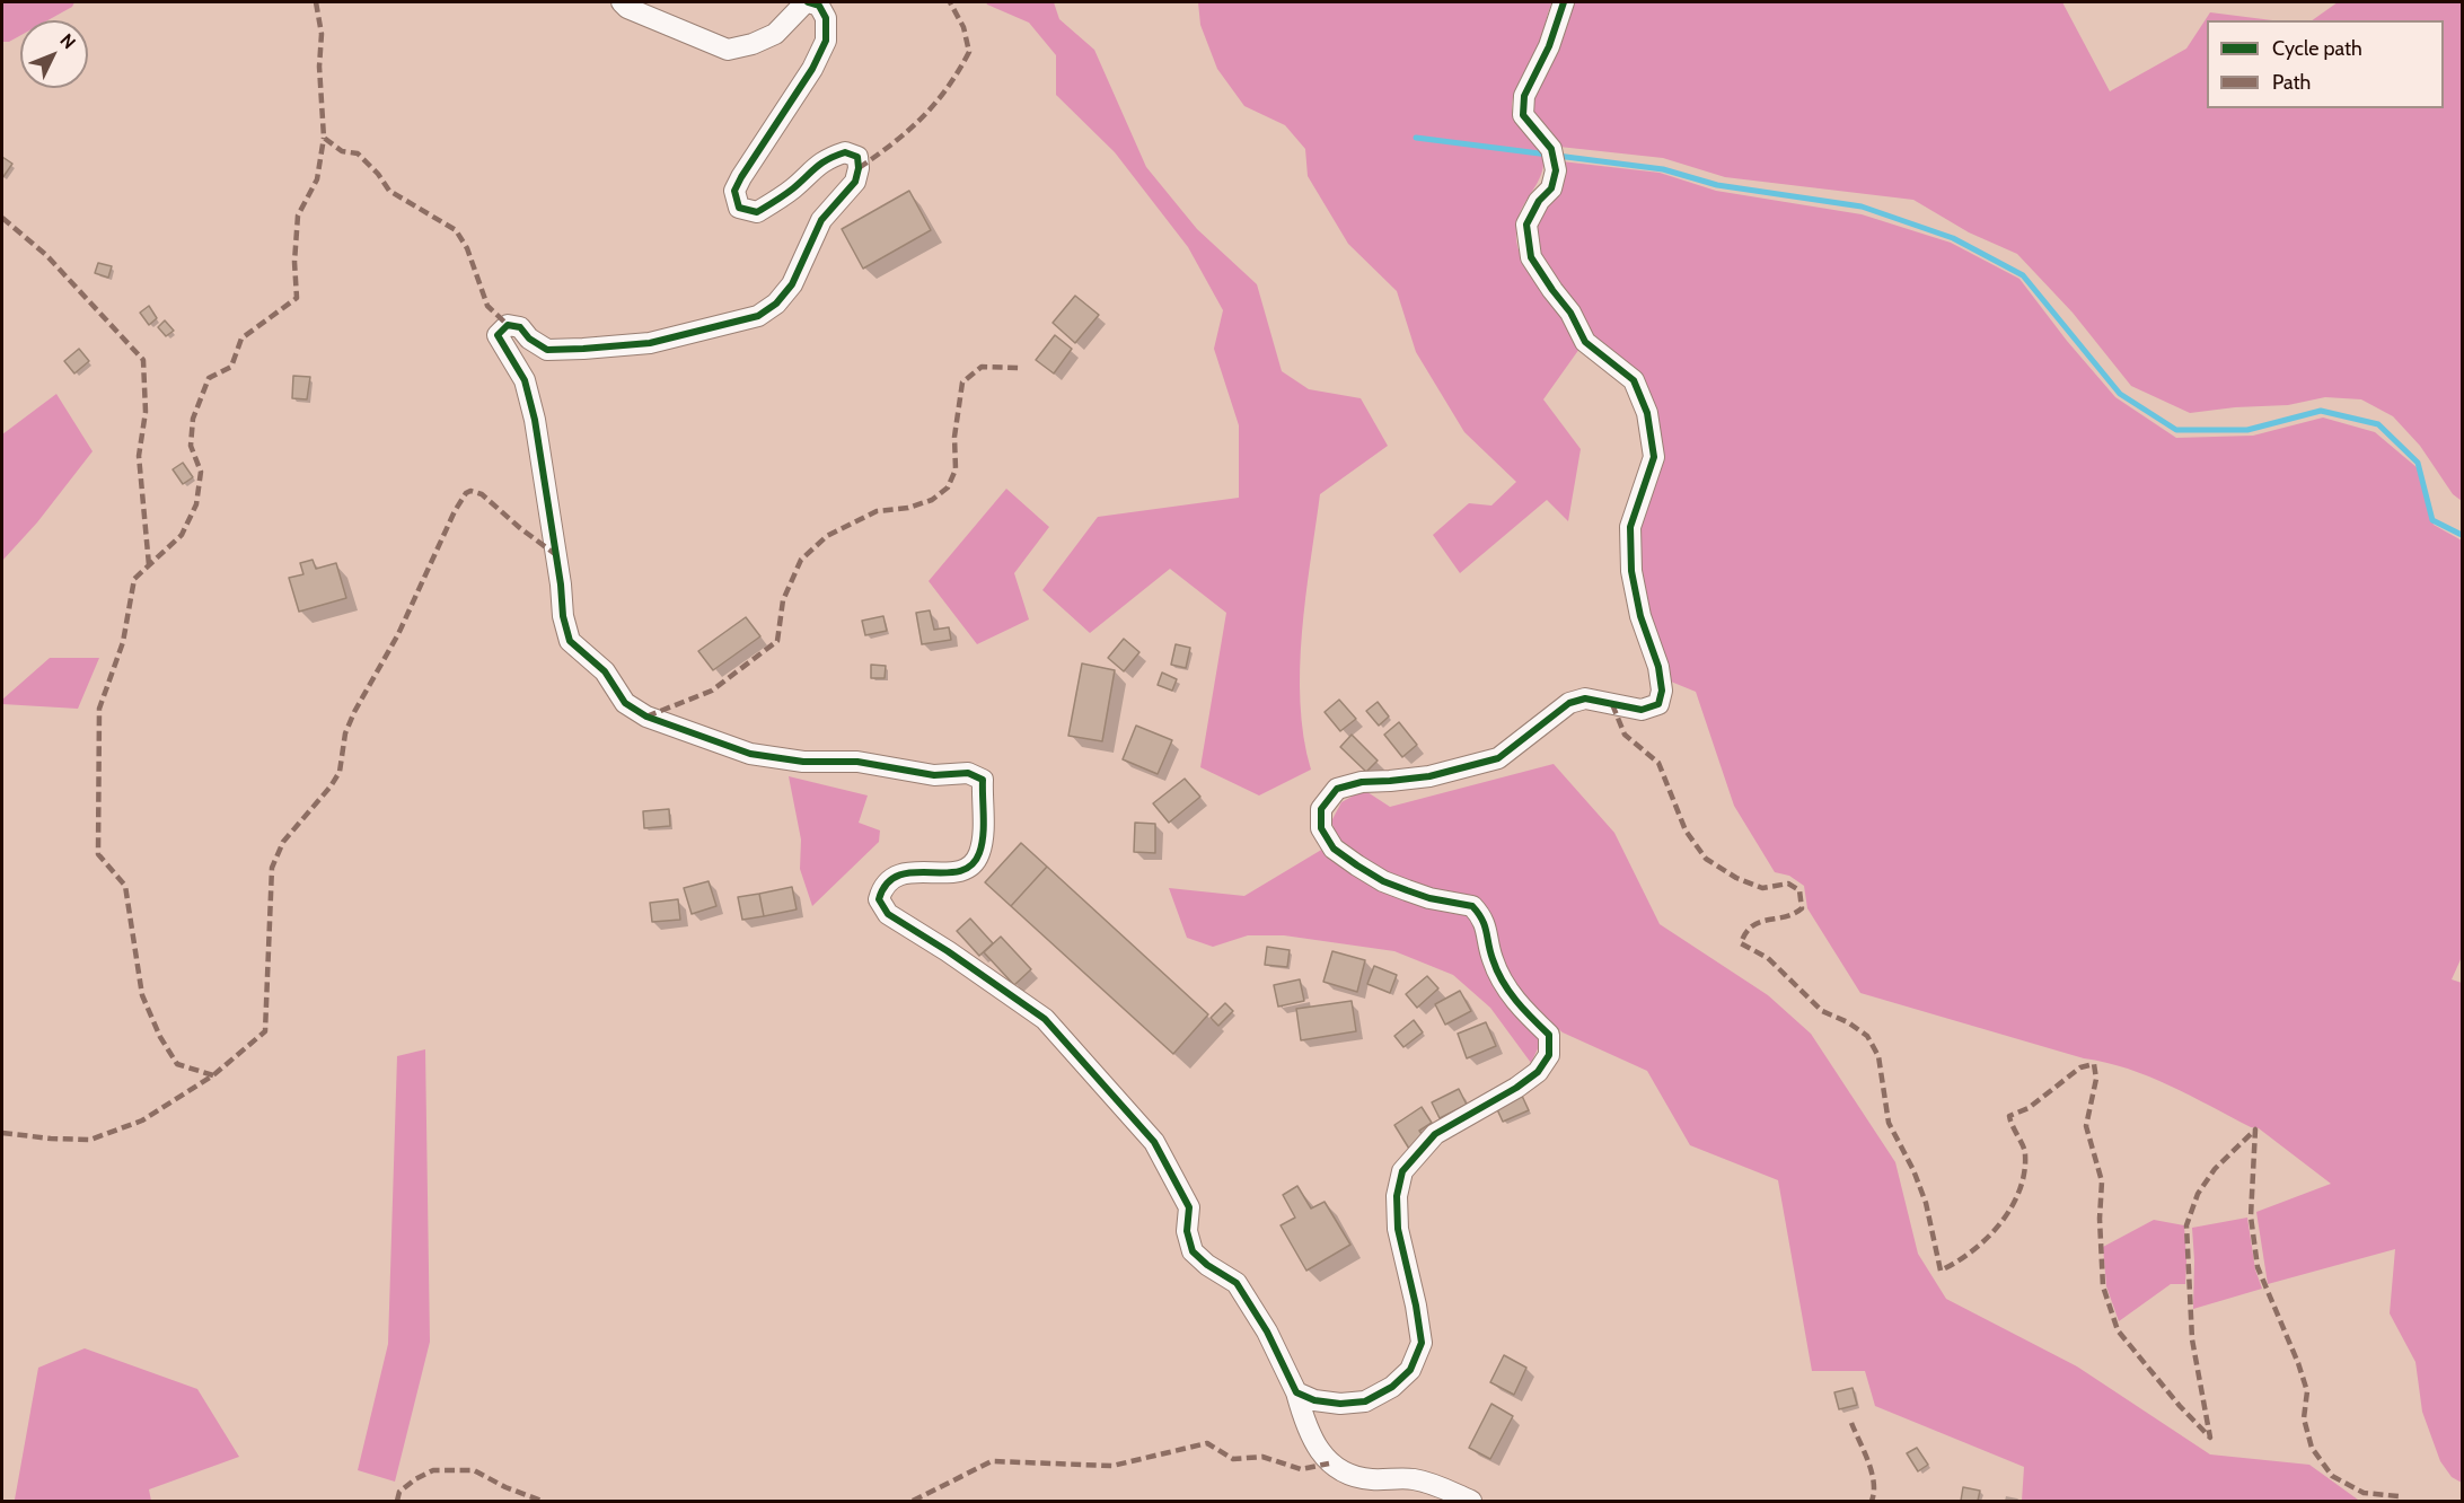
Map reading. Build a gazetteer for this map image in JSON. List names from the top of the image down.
{
  "legend": ["Cycle path", "Path"],
  "north": "top right"
}
